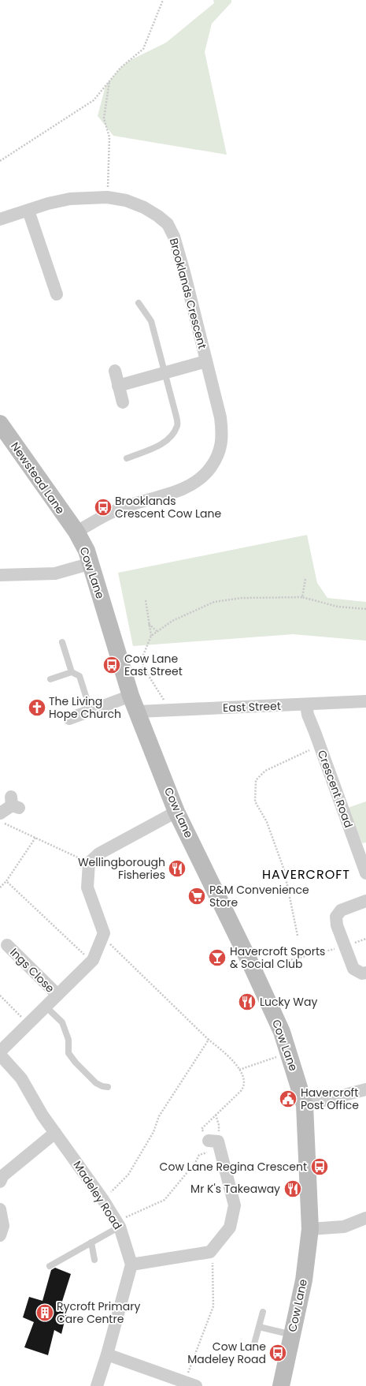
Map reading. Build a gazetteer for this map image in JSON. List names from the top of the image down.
{
  "streets": {
    "main road": ["Newstead Lane", "Cow Lane"],
    "street": [
      "Brooklands Crescent",
      "East Street",
      "Crescent Road",
      "Ings Close",
      "Madeley Road"
    ]
  },
  "crossings": [
    ["Brooklands Crescent", "Newstead Lane"],
    ["Brooklands Crescent", "Cow Lane"],
    ["Newstead Lane", "Cow Lane"],
    ["Cow Lane", "East Street"],
    ["East Street", "Crescent Road"]
  ],
  "districts": ["HAVERCROFT"],
  "places": {
    "bus stop": [
      "Brooklands Crescent Cow Lane",
      "Cow Lane East Street",
      "Cow Lane Regina Crescent",
      "Cow Lane Madeley Road"
    ],
    "church": ["The Living Hope Church"],
    "restaurant": ["Wellingborough Fisheries", "Lucky Way", "Mr K's Takeaway"],
    "supermarket": ["P&M Convenience Store"],
    "bar": ["Havercroft Sports & Social Club"],
    "public building": ["Havercroft Post Office"],
    "building": ["Rycroft Primary Care Centre"]
  }
}
